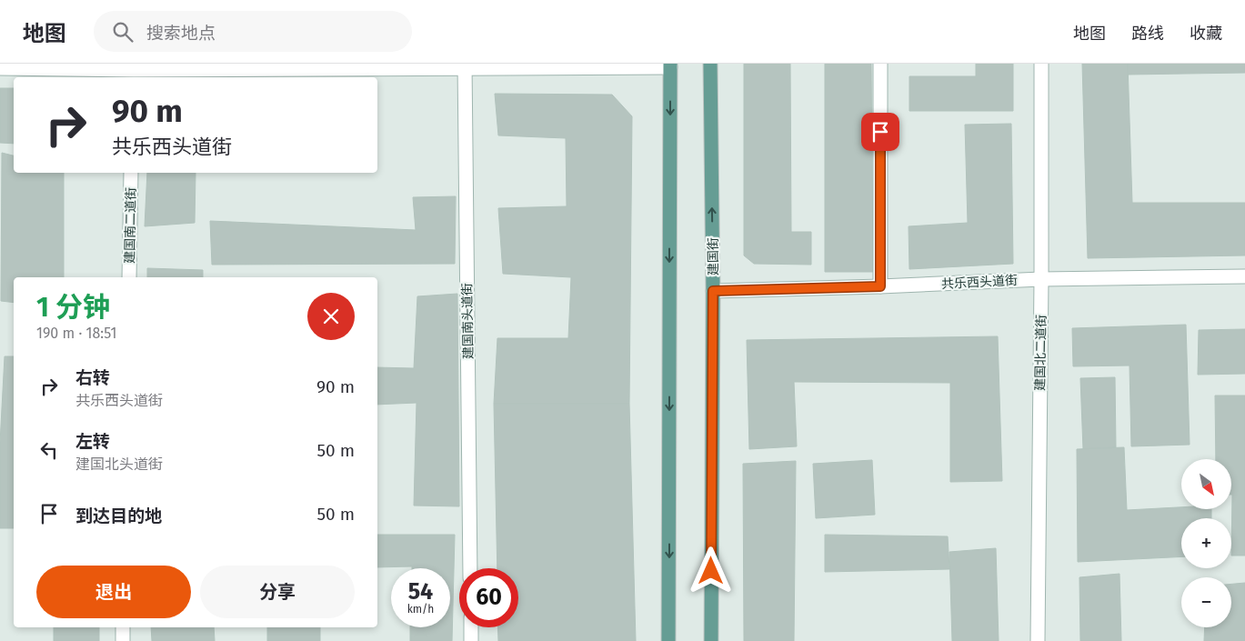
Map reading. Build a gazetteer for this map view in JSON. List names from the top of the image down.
{
  "streets": {
    "main road": ["建国街"],
    "street": [
      "建国南二道街",
      "共乐西头道街",
      "建国南头道街",
      "建国北二道街"
    ]
  },
  "crossings": [
    ["建国街", "共乐西头道街"],
    ["共乐西头道街", "建国北二道街"]
  ],
  "north": "bottom right",
  "page": {
    "header": "地图",
    "search": "搜索地点",
    "nav": ["地图", "路线", "收藏"],
    "turn": ["90 m", "共乐西头道街"],
    "heading": ["1 分钟", "190 m · 18:51"],
    "list": [
      {
        "name": "右转",
        "note": "共乐西头道街",
        "value": "90 m"
      },
      {
        "name": "左转",
        "note": "建国北头道街",
        "value": "50 m"
      },
      {
        "name": "到达目的地",
        "value": "50 m"
      }
    ],
    "map_buttons": ["+", "−"],
    "buttons": ["退出", "分享"],
    "speed": "54 km/h",
    "limit": "60"
  }
}
